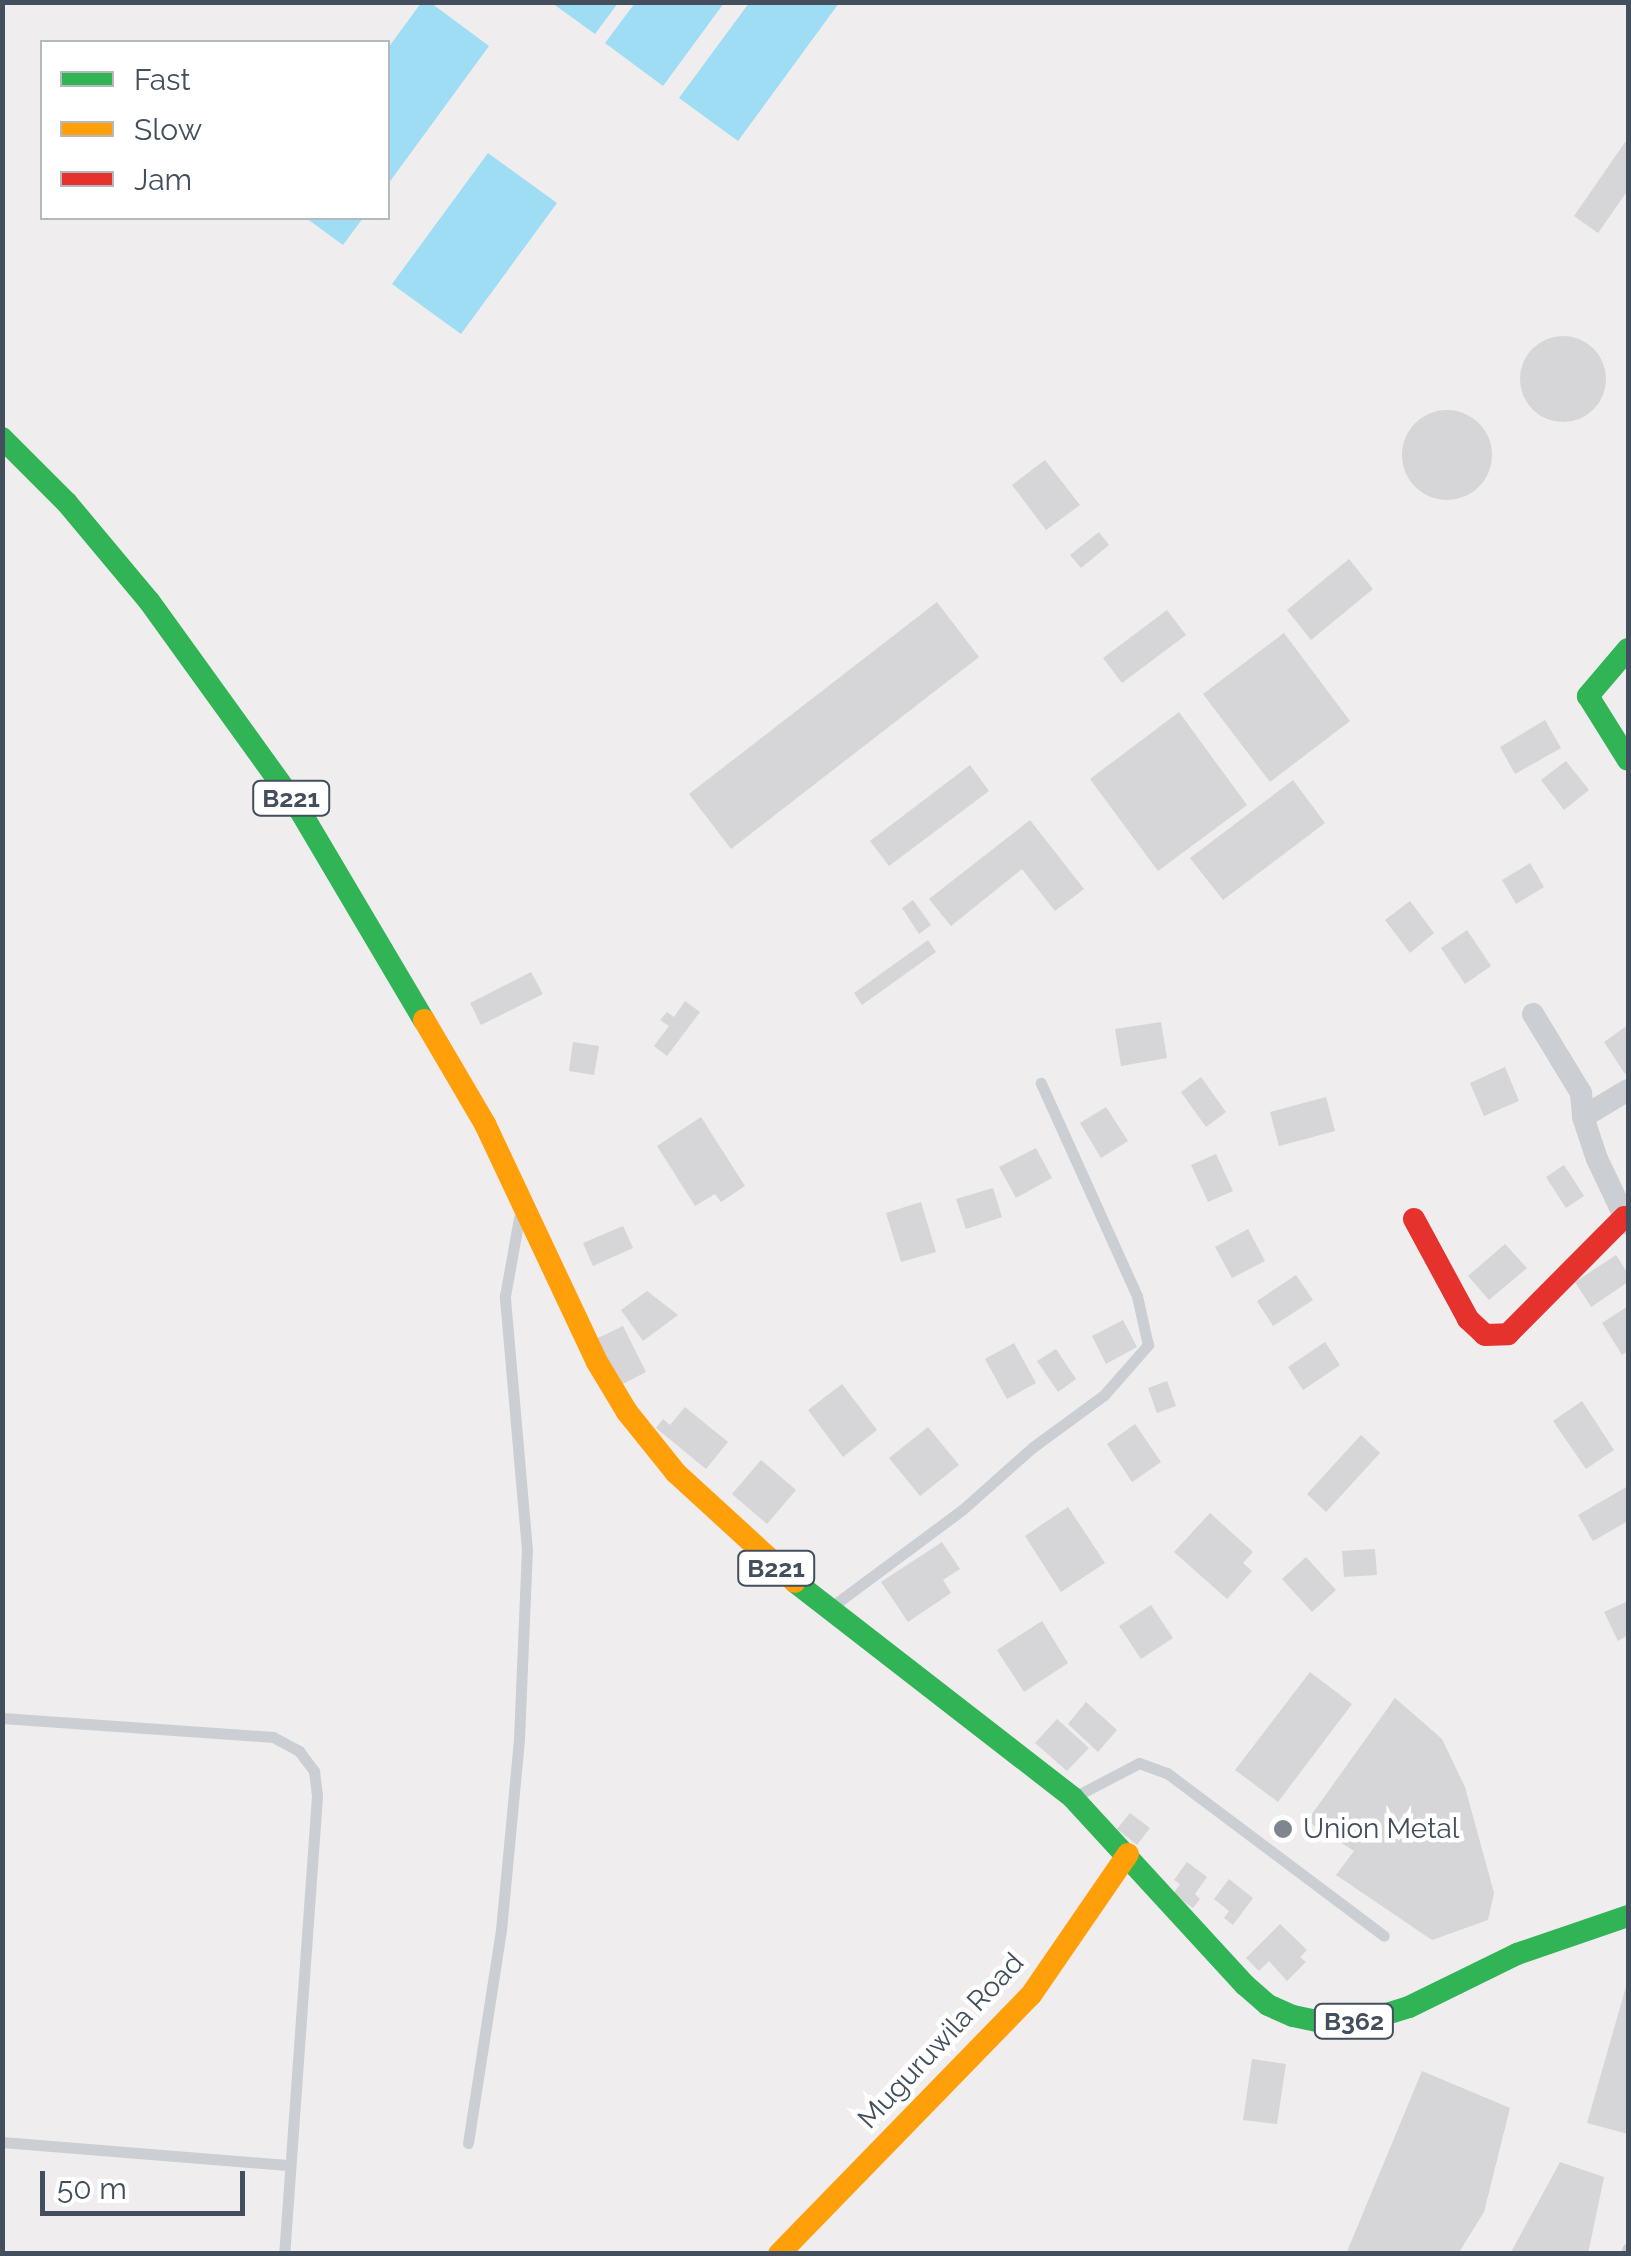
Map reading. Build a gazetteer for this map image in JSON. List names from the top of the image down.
{
  "streets": {
    "main road": ["B221", "B362", "Muguruwila Road"]
  },
  "crossings": [
    ["B221", "B362"],
    ["B221", "Muguruwila Road"],
    ["B362", "Muguruwila Road"]
  ],
  "places": ["Union Metal"],
  "legend": ["Fast", "Slow", "Jam"],
  "scale_bar": "50 m"
}
